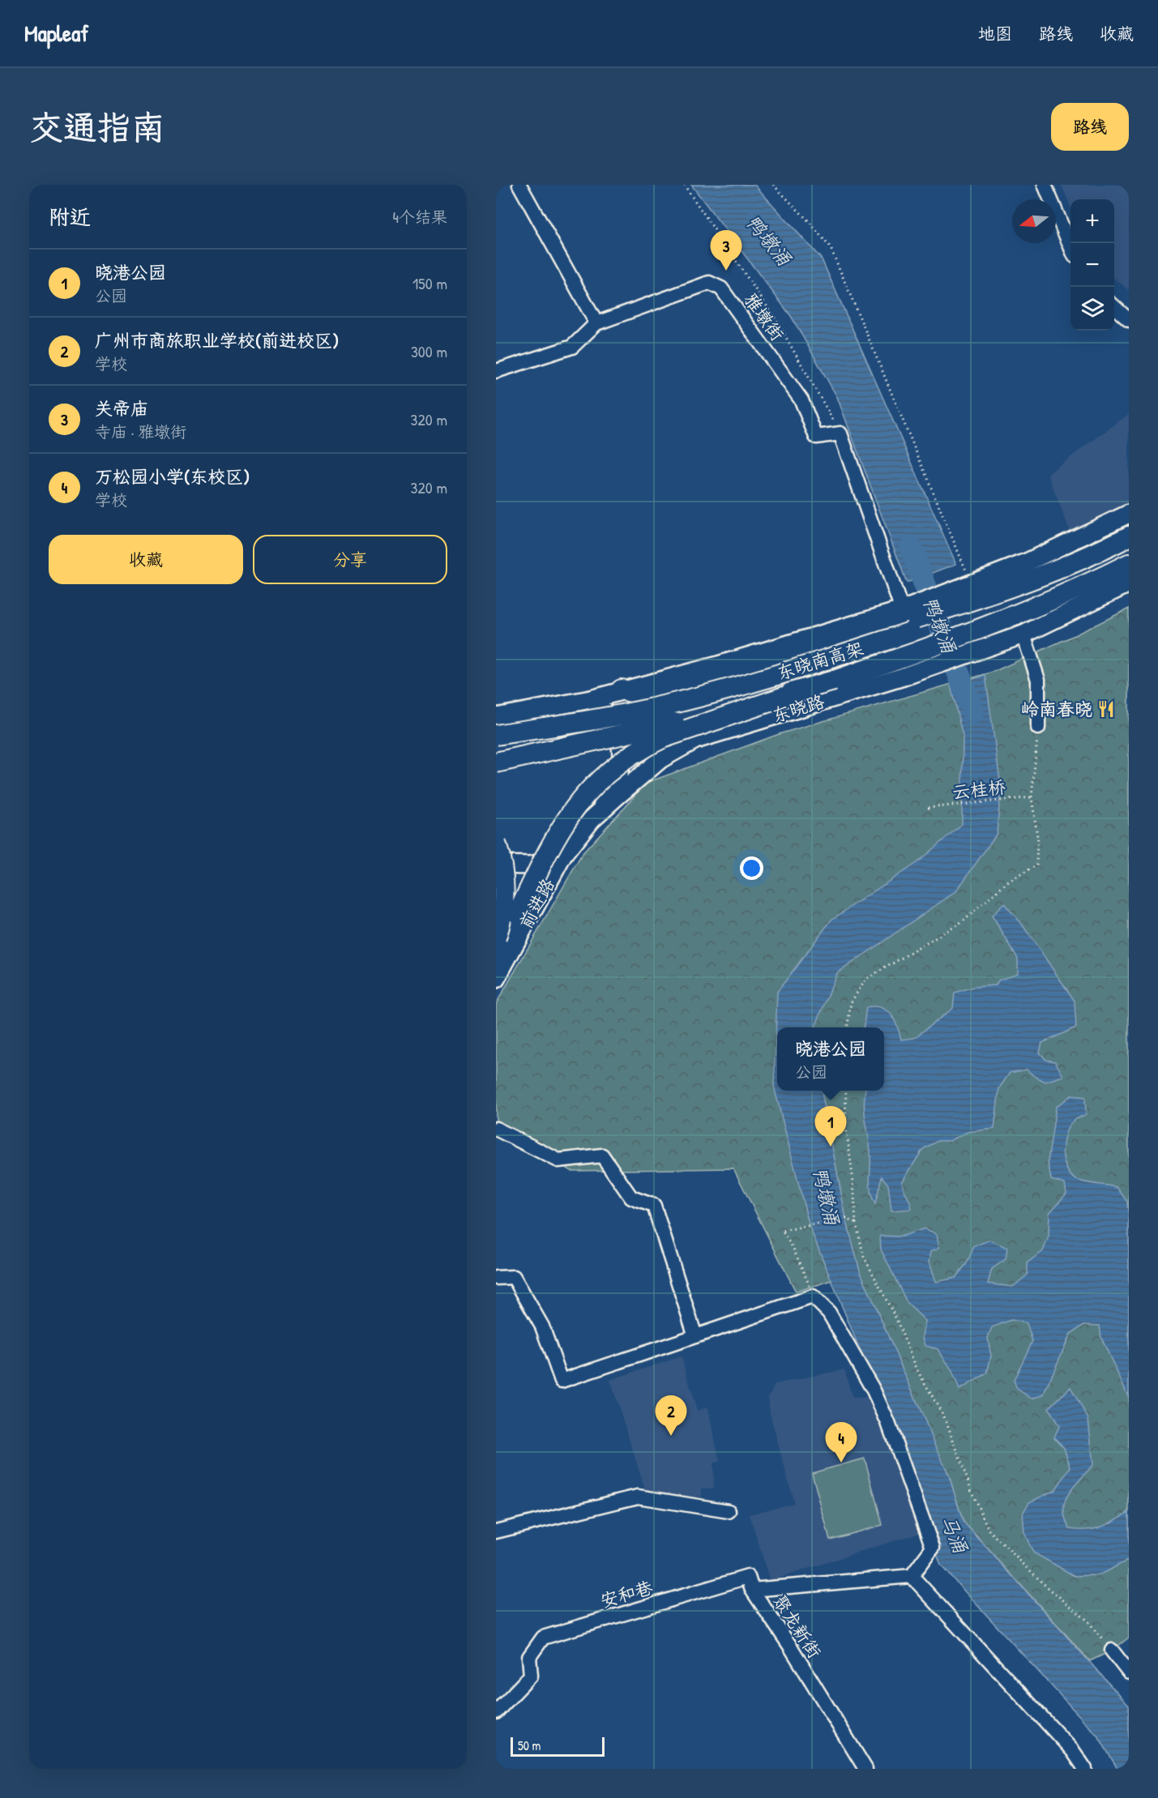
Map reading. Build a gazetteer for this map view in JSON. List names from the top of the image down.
{
  "streets": {
    "highway": ["东晓南高架"],
    "main road": ["东晓路", "前进路"],
    "street": ["雅墩街", "安和巷", "聚龙新街"],
    "path": ["云桂桥"]
  },
  "crossings": [
    ["东晓南高架", "东晓路"],
    ["东晓路", "前进路"],
    ["安和巷", "聚龙新街"]
  ],
  "water": ["鸭墩涌", "马涌"],
  "places": {
    "restaurant": ["岭南春晓"]
  },
  "scale_bar": "50 m",
  "north": "left",
  "page": {
    "header": "Mapleaf",
    "nav": ["地图", "路线", "收藏"],
    "buttons": [
      "路线",
      ["收藏", "分享"]
    ],
    "title": "交通指南",
    "heading": ["附近", "4个结果"],
    "map_buttons": ["+", "−"],
    "pins": [
      "3",
      "1",
      "2",
      "4"
    ],
    "list": [
      {
        "mark": "1",
        "name": "晓港公园",
        "note": "公园",
        "value": "150 m"
      },
      {
        "mark": "2",
        "name": "广州市商旅职业学校(前进校区)",
        "note": "学校",
        "value": "300 m"
      },
      {
        "mark": "3",
        "name": "关帝庙",
        "note": "寺庙 · 雅墩街",
        "value": "320 m"
      },
      {
        "mark": "4",
        "name": "万松园小学(东校区)",
        "note": "学校",
        "value": "320 m"
      }
    ],
    "popup": ["晓港公园", "公园"],
    "scale": "50 m"
  }
}
